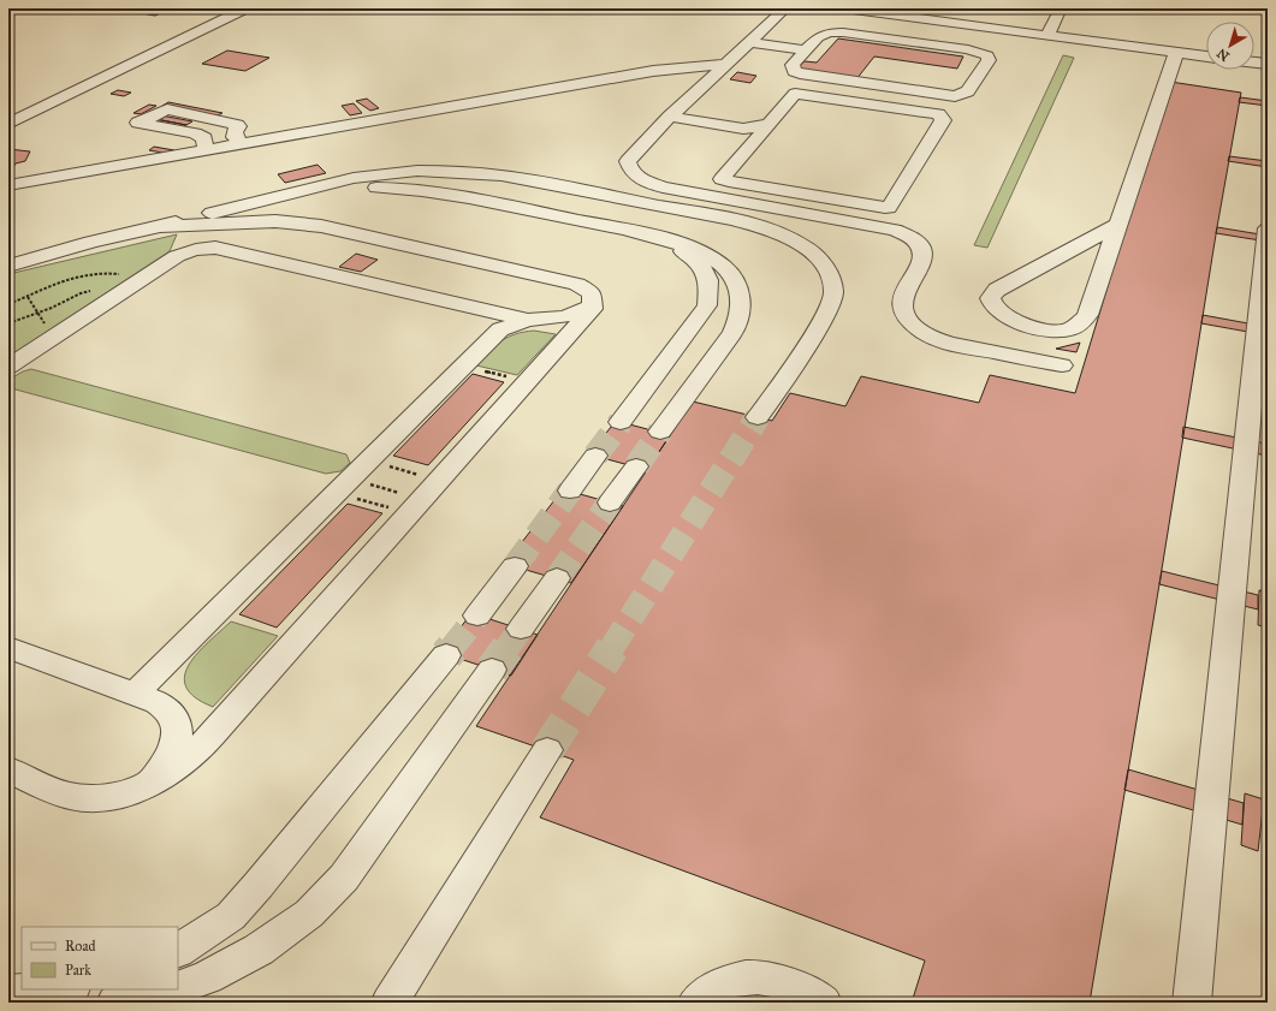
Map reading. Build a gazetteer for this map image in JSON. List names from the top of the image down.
{
  "legend": ["Road", "Park"],
  "north": "bottom left"
}
